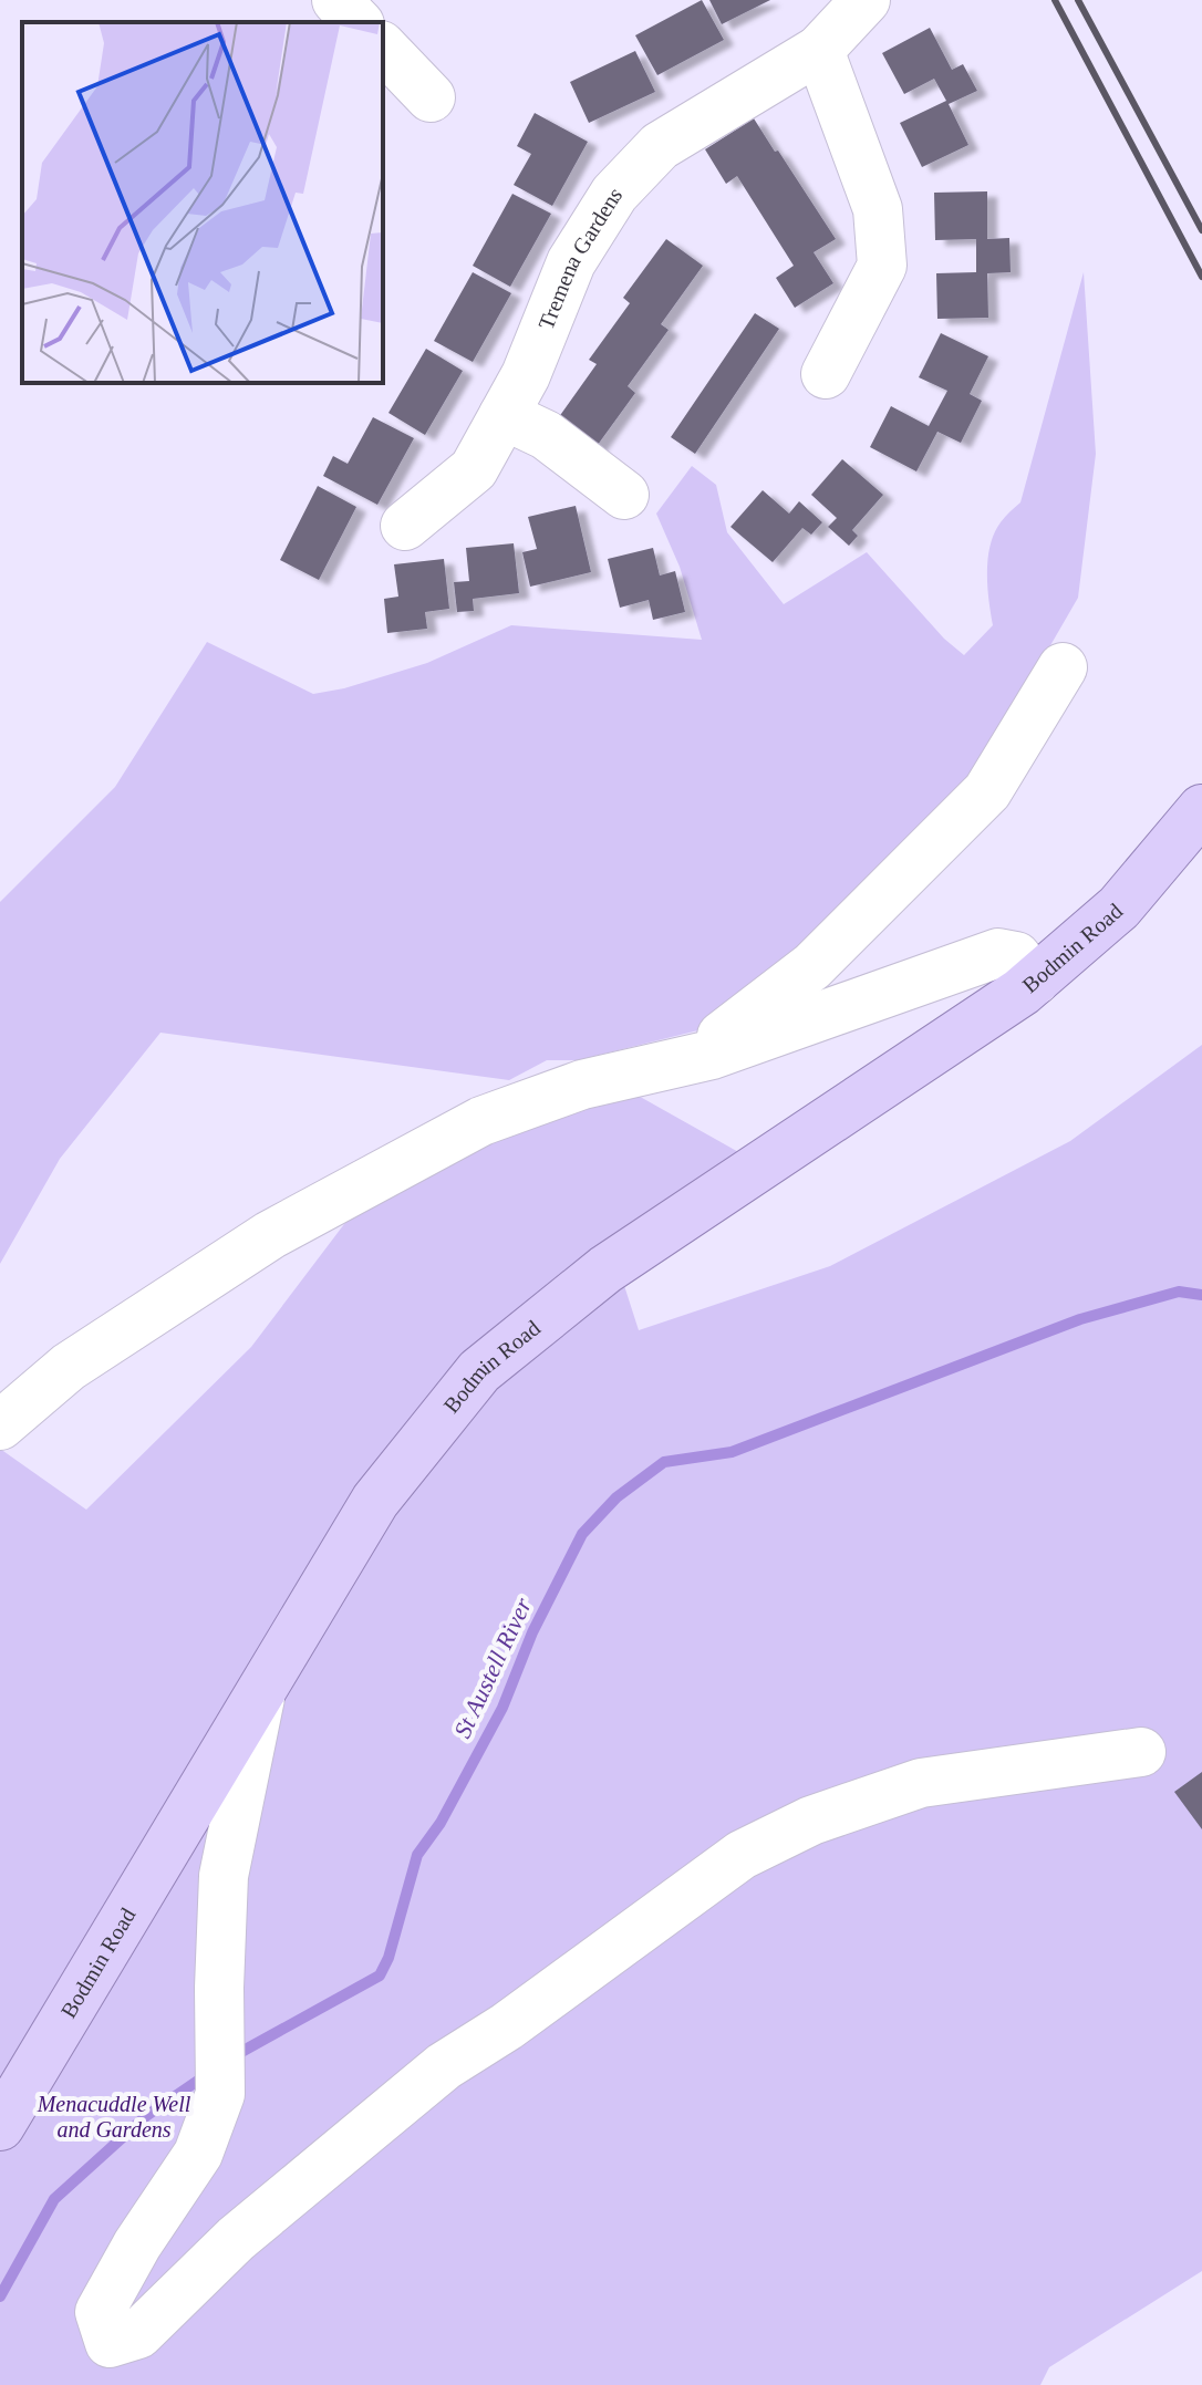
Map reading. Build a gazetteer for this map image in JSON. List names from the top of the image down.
{
  "streets": {
    "main road": ["Bodmin Road"],
    "street": ["Tremena Gardens"]
  },
  "water": ["St Austell River"],
  "parks": ["Menacuddle Well and Gardens"]
}
